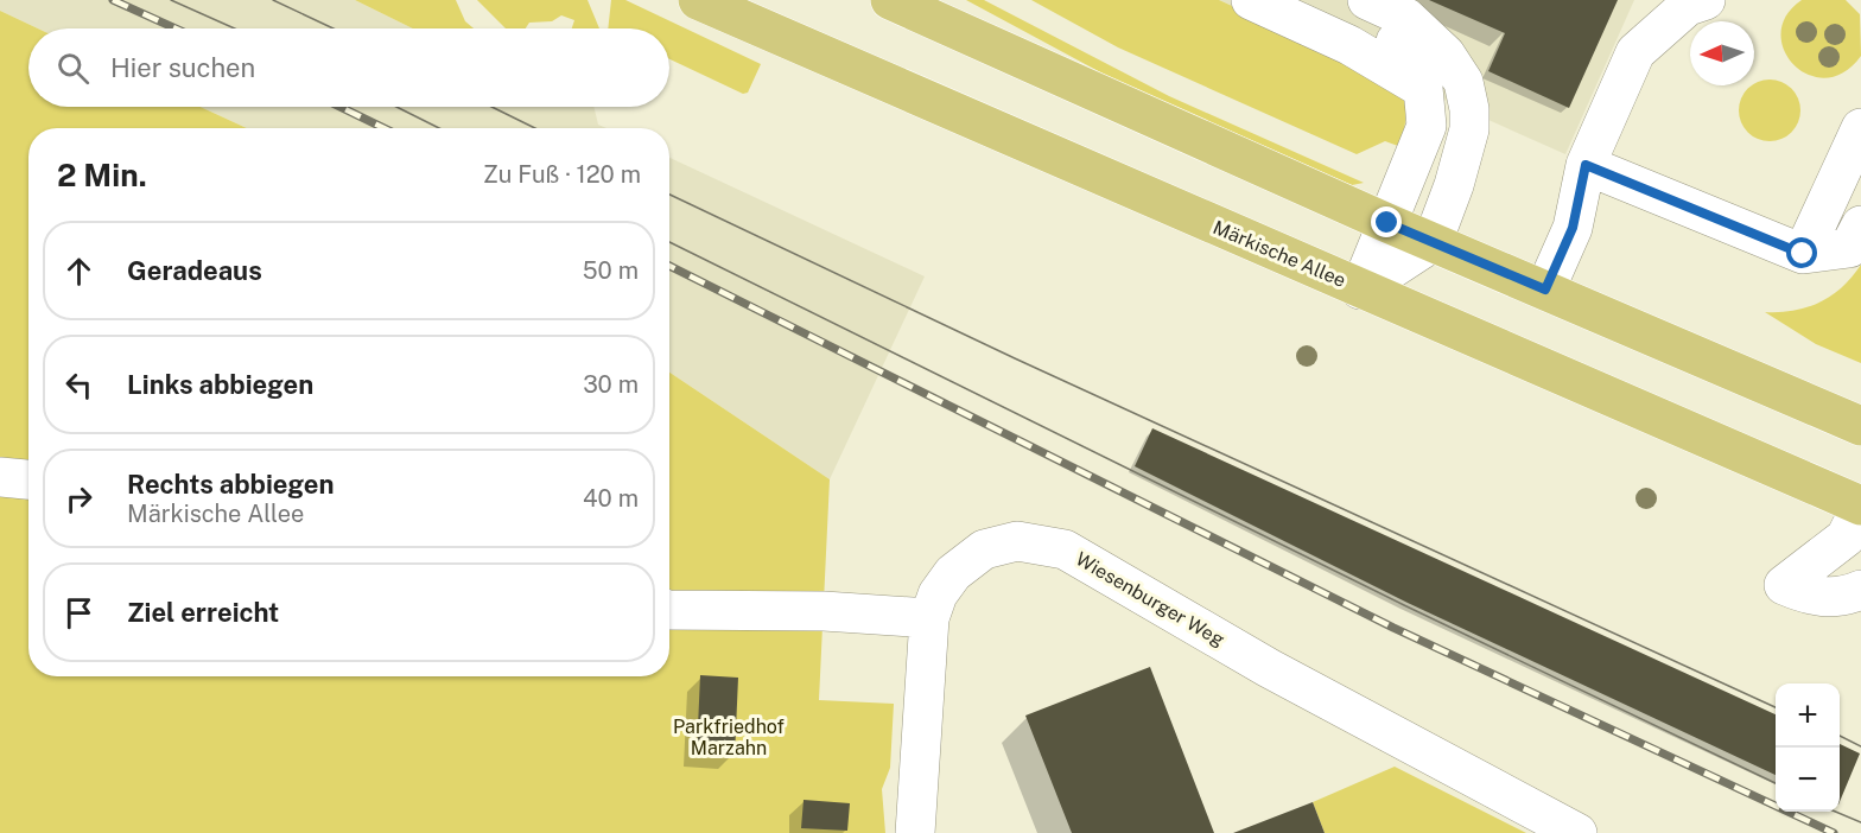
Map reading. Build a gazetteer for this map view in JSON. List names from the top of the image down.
{
  "streets": {
    "main road": ["Märkische Allee"],
    "street": ["Wiesenburger Weg"]
  },
  "parks": ["Parkfriedhof Marzahn"],
  "north": "left",
  "page": {
    "search": "Hier suchen",
    "heading": ["2 Min.", "Zu Fuß · 120 m"],
    "list": [
      ["Geradeaus", "50 m"],
      ["Links abbiegen", "30 m"],
      ["Rechts abbiegen", "Märkische Allee", "40 m"],
      "Ziel erreicht"
    ],
    "map_buttons": ["+", "−"]
  }
}
